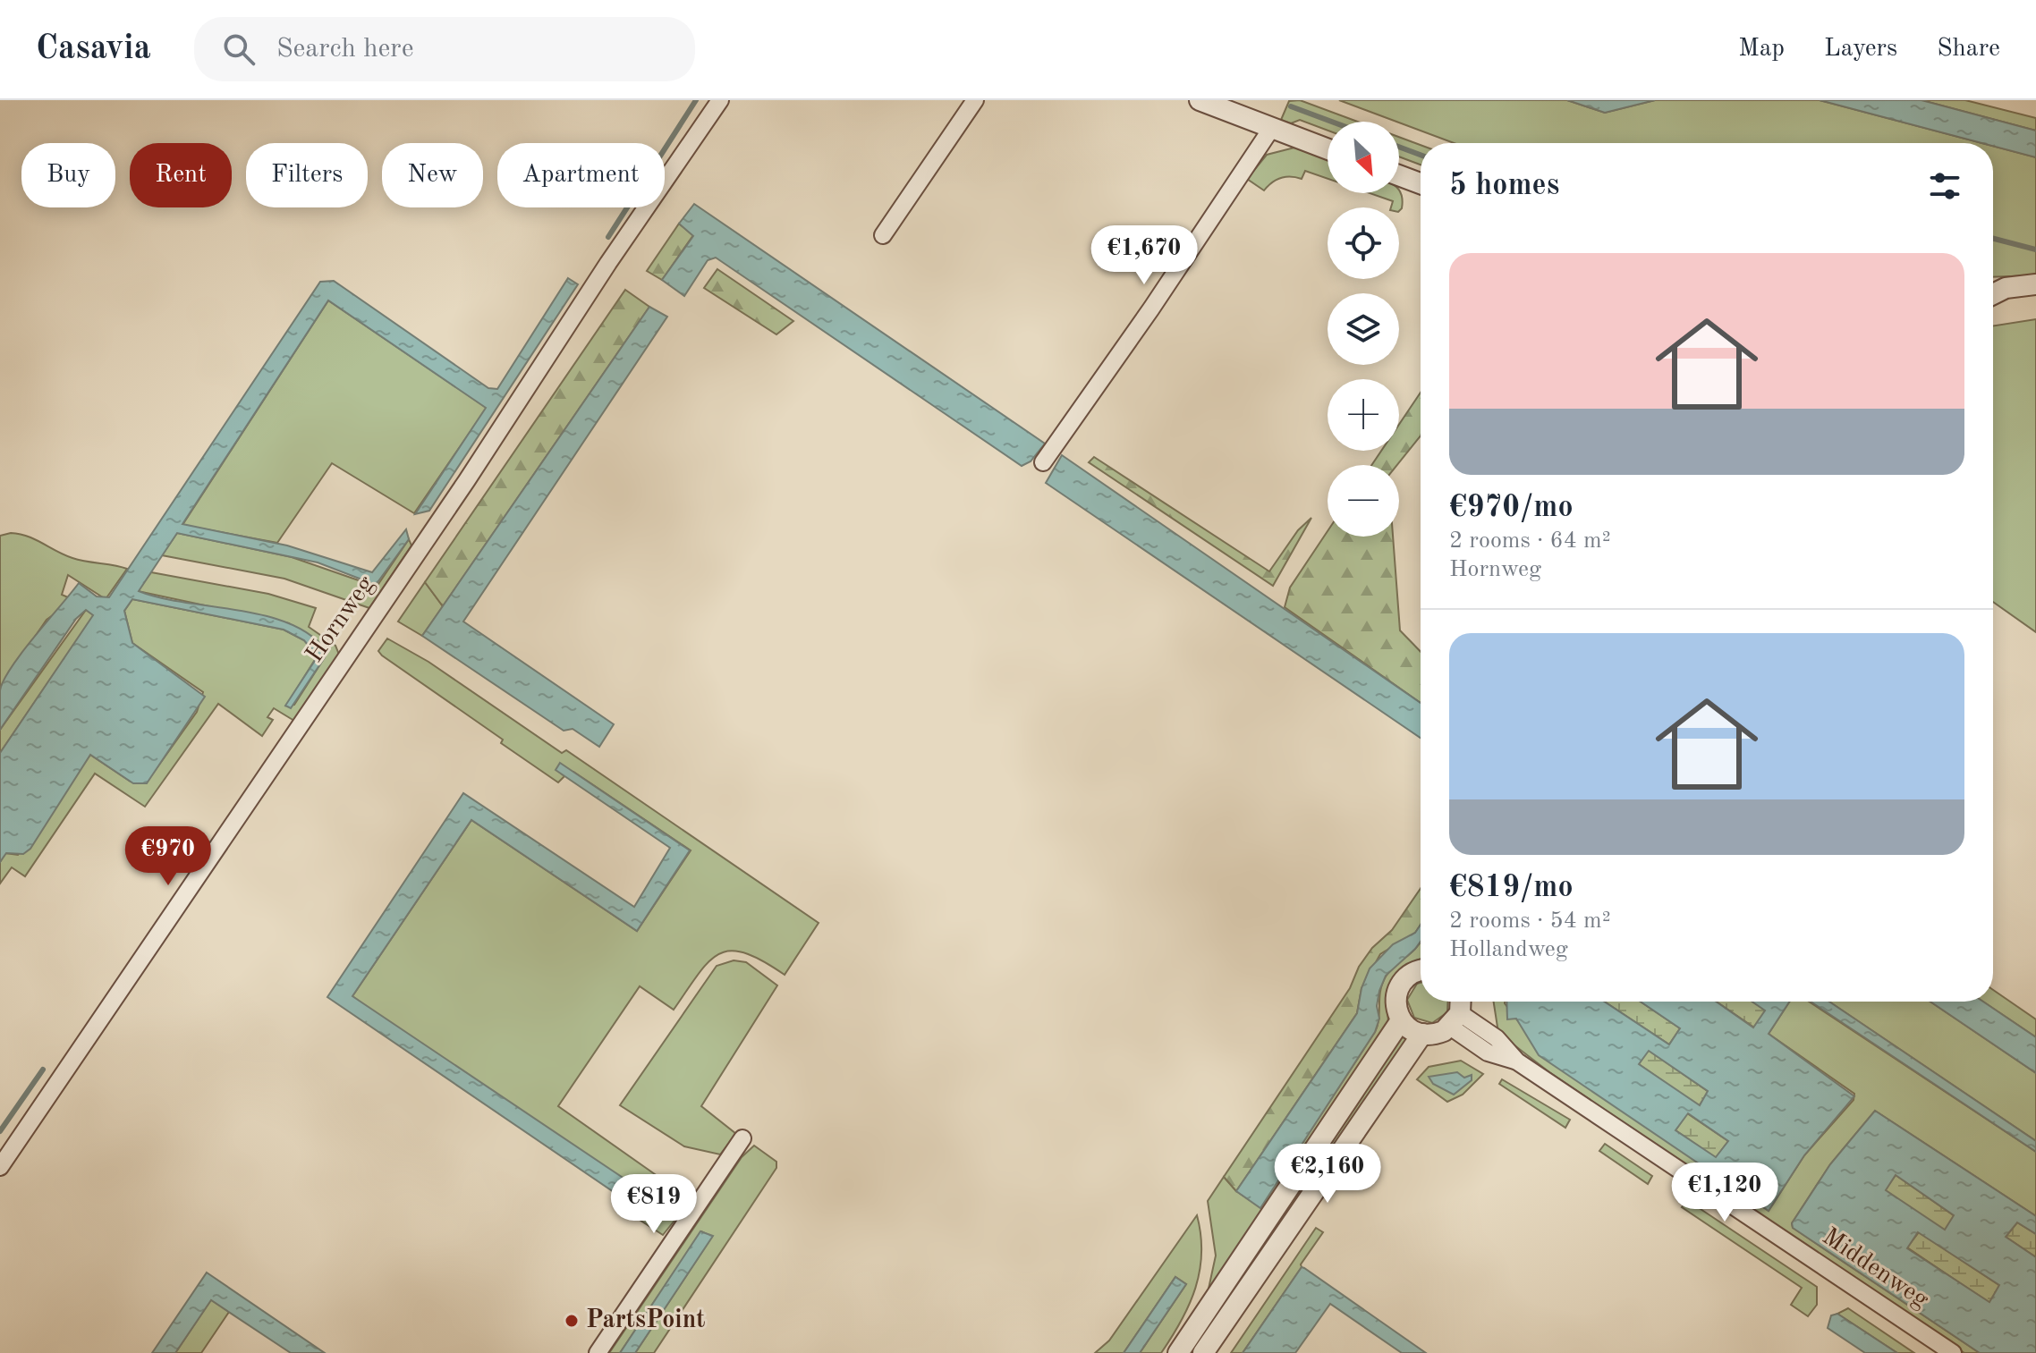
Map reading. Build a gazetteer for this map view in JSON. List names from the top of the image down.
{
  "streets": {
    "street": ["Hornweg", "Middenweg"]
  },
  "places": ["PartsPoint"],
  "north": "bottom right",
  "page": {
    "header": "Casavia",
    "search": "Search here",
    "nav": ["Map", "Layers", "Share"],
    "map_buttons": ["+", "−"],
    "chip": [
      "Buy",
      "Rent",
      "Filters",
      "New",
      "Apartment"
    ],
    "heading": "5 homes",
    "price": [
      "€1,670",
      "€970",
      "€2,160",
      "€1,120",
      "€819"
    ],
    "list": [
      {
        "name": "€970/mo",
        "note": "2 rooms · 64 m² · Hornweg"
      },
      {
        "name": "€819/mo",
        "note": "2 rooms · 54 m² · Hollandweg"
      }
    ]
  }
}
